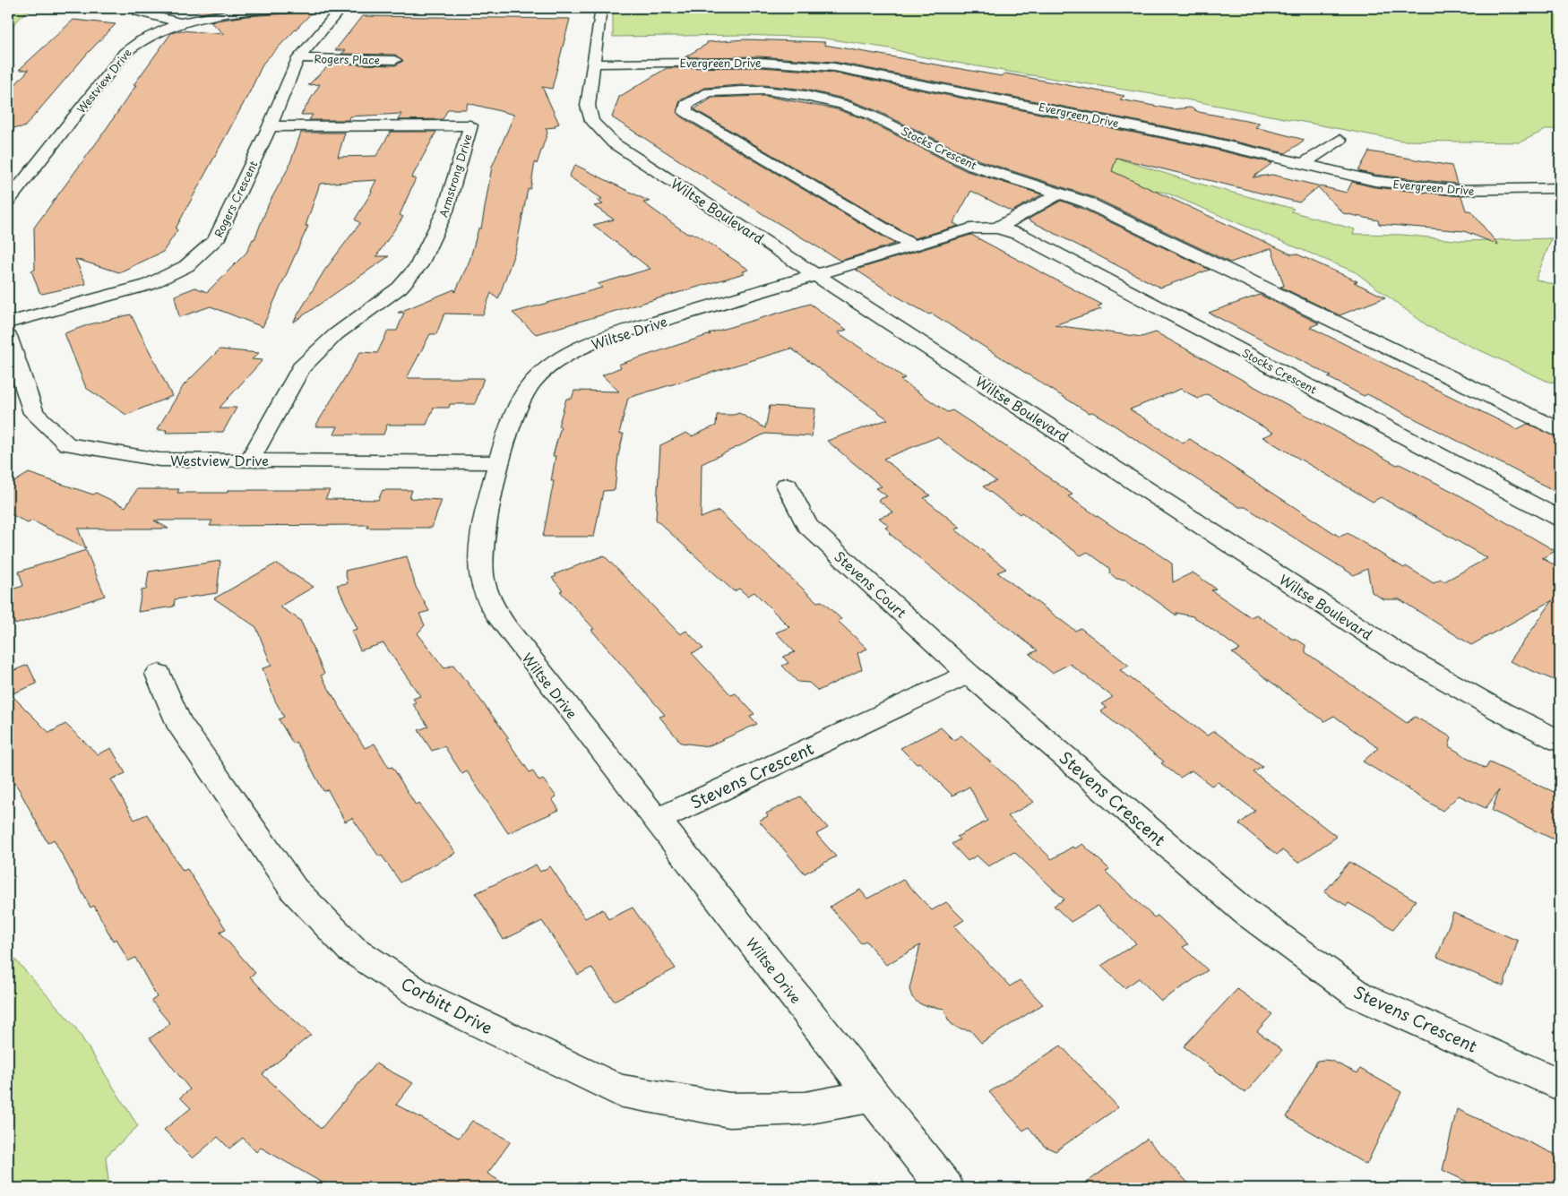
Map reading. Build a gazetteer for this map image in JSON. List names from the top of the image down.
{
  "streets": {
    "street": [
      "Rogers Place",
      "Evergreen Drive",
      "Westview Drive",
      "Stocks Crescent",
      "Armstrong Drive",
      "Rogers Crescent",
      "Wiltse Boulevard",
      "Wiltse Drive",
      "Stevens Court",
      "Stevens Crescent",
      "Corbitt Drive"
    ]
  },
  "crossings": [
    ["Rogers Place", "Rogers Crescent"],
    ["Evergreen Drive", "Wiltse Boulevard"],
    ["Westview Drive", "Armstrong Drive"],
    ["Westview Drive", "Wiltse Drive"],
    ["Stocks Crescent", "Wiltse Boulevard"],
    ["Stocks Crescent", "Wiltse Drive"],
    ["Armstrong Drive", "Rogers Crescent"],
    ["Wiltse Boulevard", "Wiltse Drive"],
    ["Wiltse Drive", "Stevens Crescent"],
    ["Wiltse Drive", "Corbitt Drive"],
    ["Stevens Court", "Stevens Crescent"]
  ]
}
